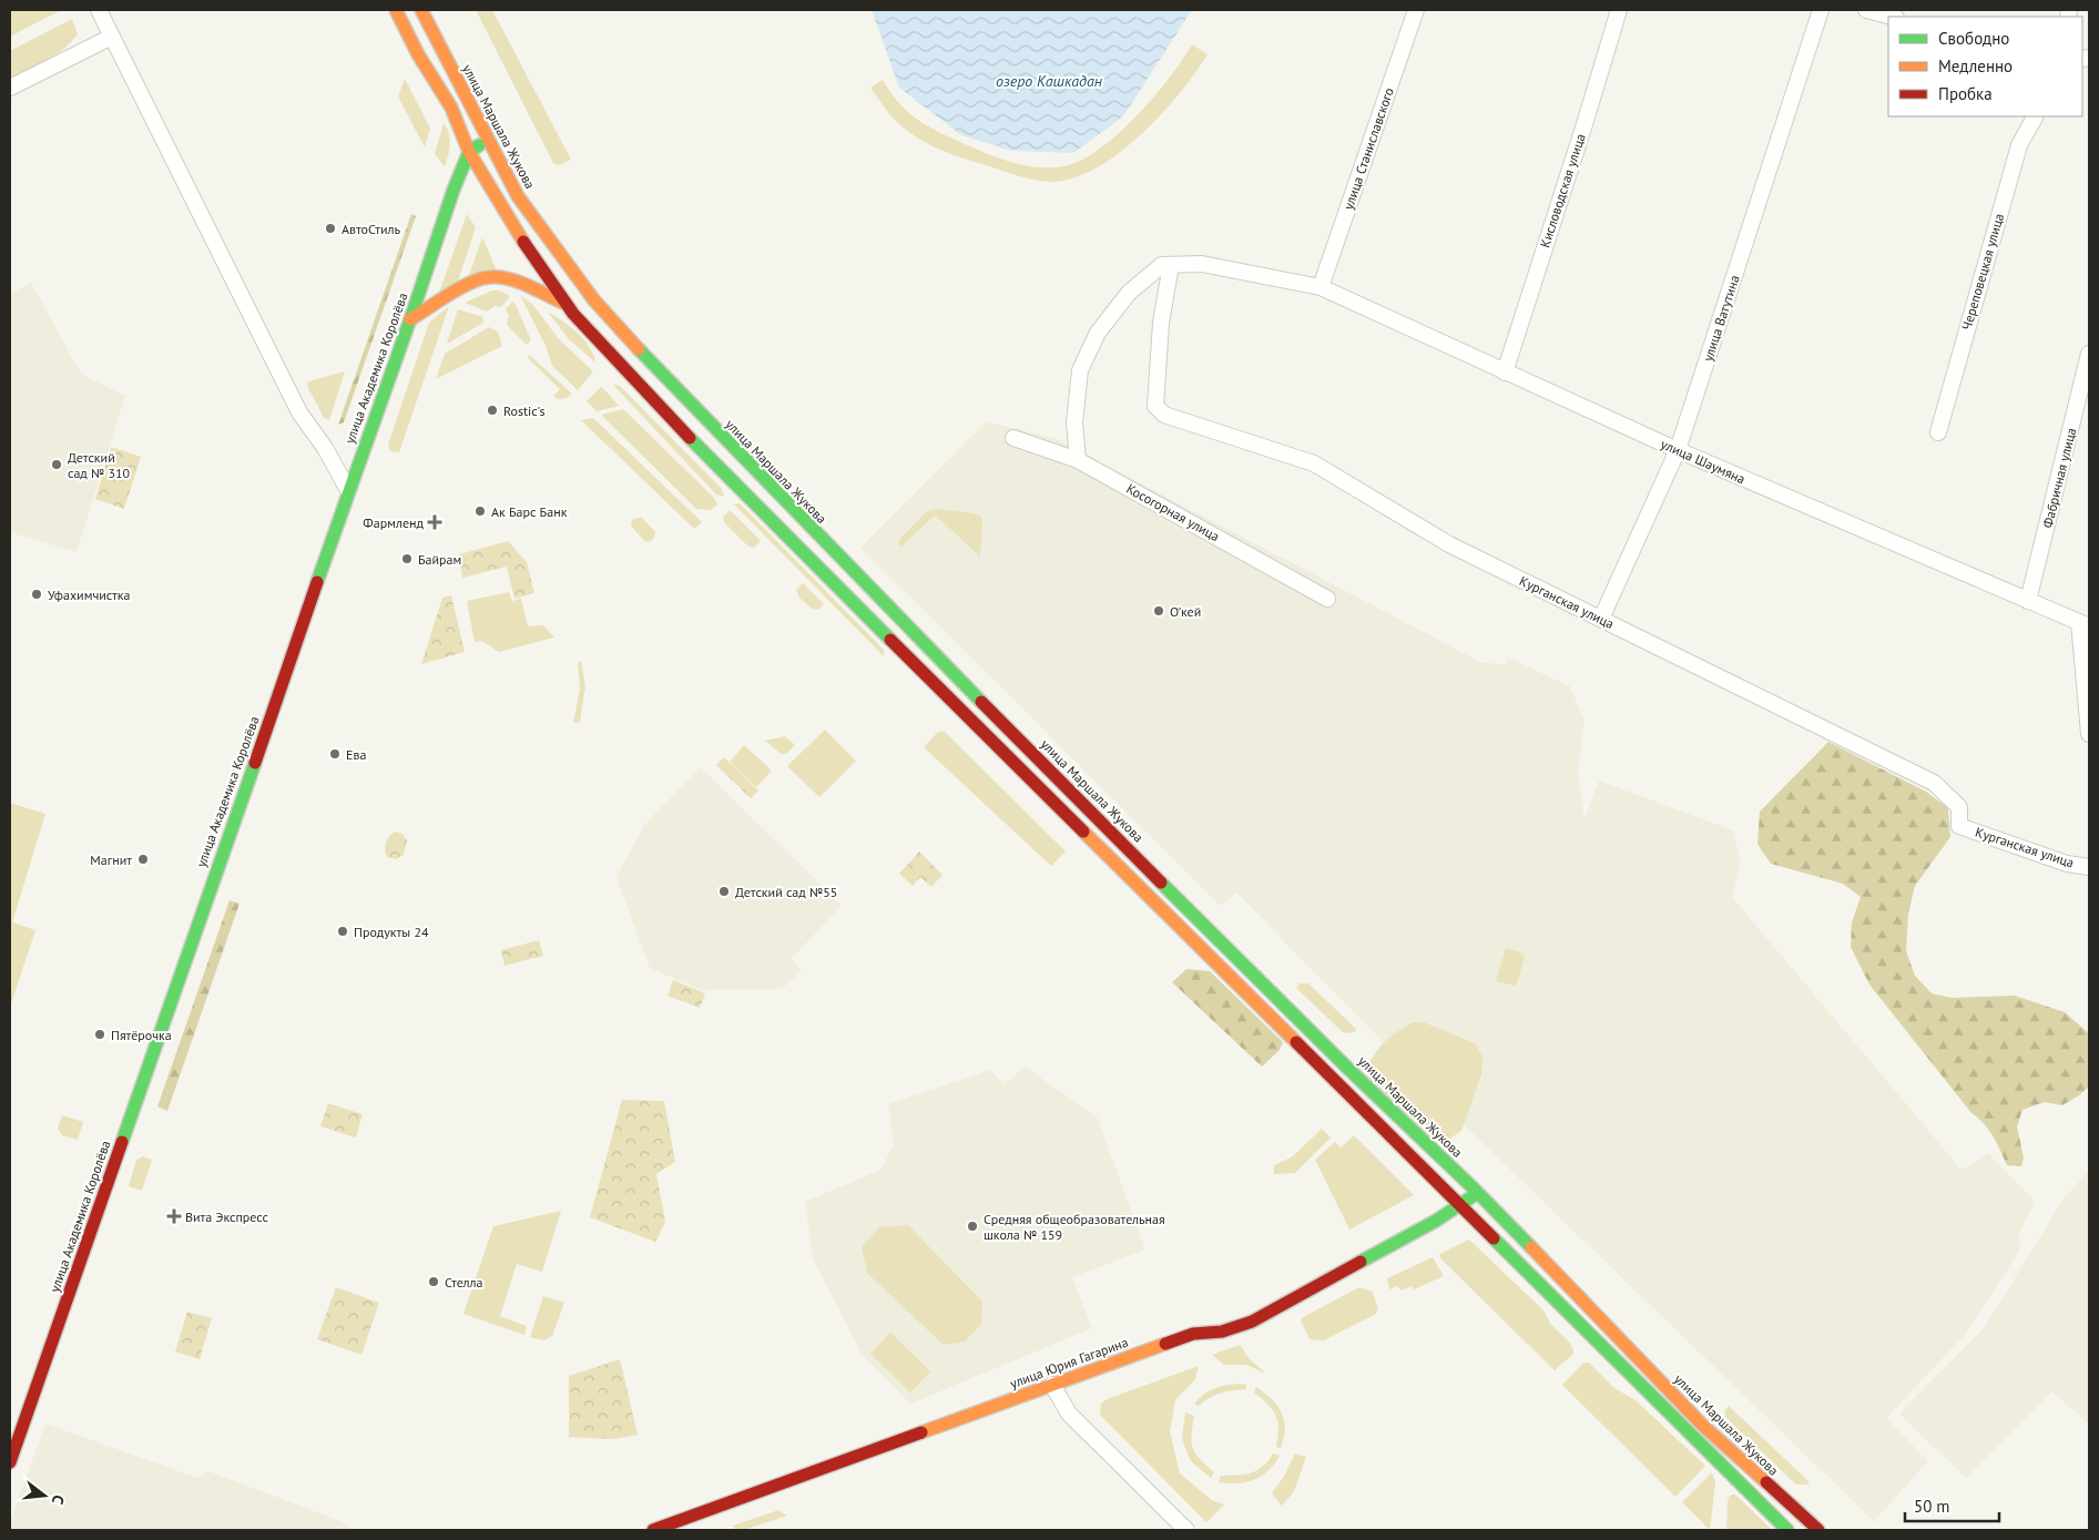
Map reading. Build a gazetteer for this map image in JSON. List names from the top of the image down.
{
  "streets": {
    "main road": ["улица Маршала Жукова", "улица Академика Королёва", "улица Юрия Гагарина"],
    "street": [
      "улица Станиславского",
      "Кисловодская улица",
      "Череповецкая улица",
      "улица Ватутина",
      "улица Шаумяна",
      "Фабричная улица",
      "Косогорная улица",
      "Курганская улица"
    ]
  },
  "crossings": [
    ["улица Маршала Жукова", "улица Юрия Гагарина"],
    ["улица Станиславского", "улица Шаумяна"],
    ["Кисловодская улица", "улица Шаумяна"],
    ["улица Ватутина", "улица Шаумяна"],
    ["улица Ватутина", "Курганская улица"],
    ["улица Шаумяна", "Фабричная улица"],
    ["улица Шаумяна", "Курганская улица"]
  ],
  "water": ["озеро Кашкадан"],
  "places": {
    "other": [
      "АвтоСтиль",
      "Rostic's",
      "Детский сад № 310",
      "Ак Барс Банк",
      "Байрам",
      "Уфахимчистка",
      "О’кей",
      "Ева",
      "Магнит",
      "Детский сад №55",
      "Продукты 24",
      "Пятёрочка",
      "Средняя общеобразовательная школа № 159",
      "Стелла"
    ],
    "health": ["Фармленд", "Вита Экспресс"]
  },
  "legend": ["Свободно", "Медленно", "Пробка"],
  "scale_bar": "50 m",
  "north": "right"
}
